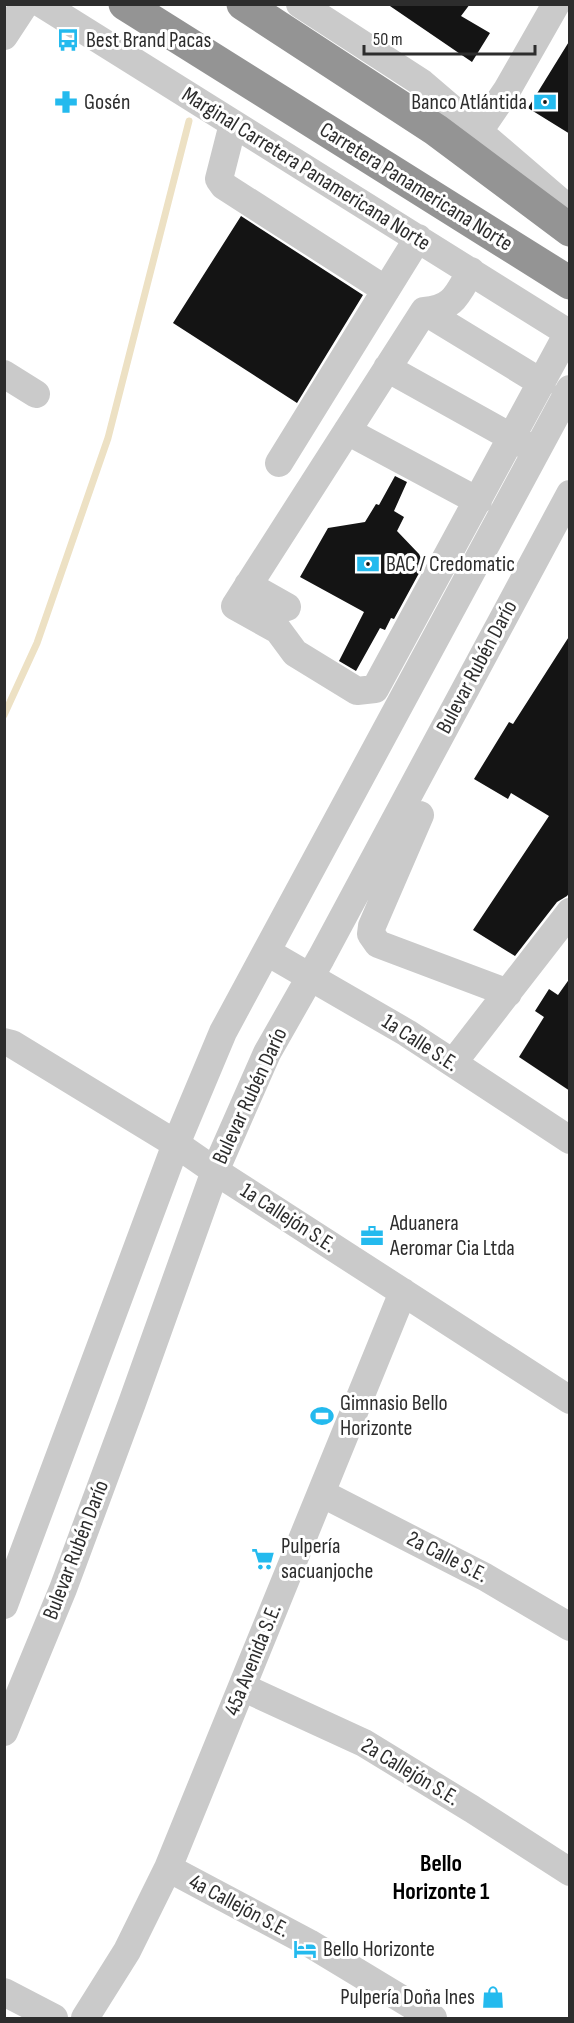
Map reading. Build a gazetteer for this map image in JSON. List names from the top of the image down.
{
  "streets": {
    "highway": ["Carretera Panamericana Norte"],
    "street": [
      "Marginal Carretera Panamericana Norte",
      "Bulevar Rubén Darío",
      "1a Calle S.E.",
      "1a Callejón S.E.",
      "2a Calle S.E.",
      "45a Avenida S.E.",
      "2a Callejón S.E.",
      "4a Callejón S.E."
    ]
  },
  "crossings": [
    ["Bulevar Rubén Darío", "1a Calle S.E."],
    ["Bulevar Rubén Darío", "1a Callejón S.E."],
    ["1a Callejón S.E.", "45a Avenida S.E."],
    ["2a Calle S.E.", "45a Avenida S.E."],
    ["45a Avenida S.E.", "2a Callejón S.E."],
    ["45a Avenida S.E.", "4a Callejón S.E."]
  ],
  "districts": ["Bello Horizonte 1"],
  "places": {
    "bus stop": ["Best Brand Pacas"],
    "pharmacy": ["Gosén"],
    "bank": ["Banco Atlántida", "BAC / Credomatic"],
    "office": ["Aduanera Aeromar Cia Ltda"],
    "sports": ["Gimnasio Bello Horizonte"],
    "supermarket": ["Pulpería sacuanjoche"],
    "hotel": ["Bello Horizonte"],
    "shop": ["Pulpería Doña Ines"]
  },
  "scale_bar": "50 m"
}
